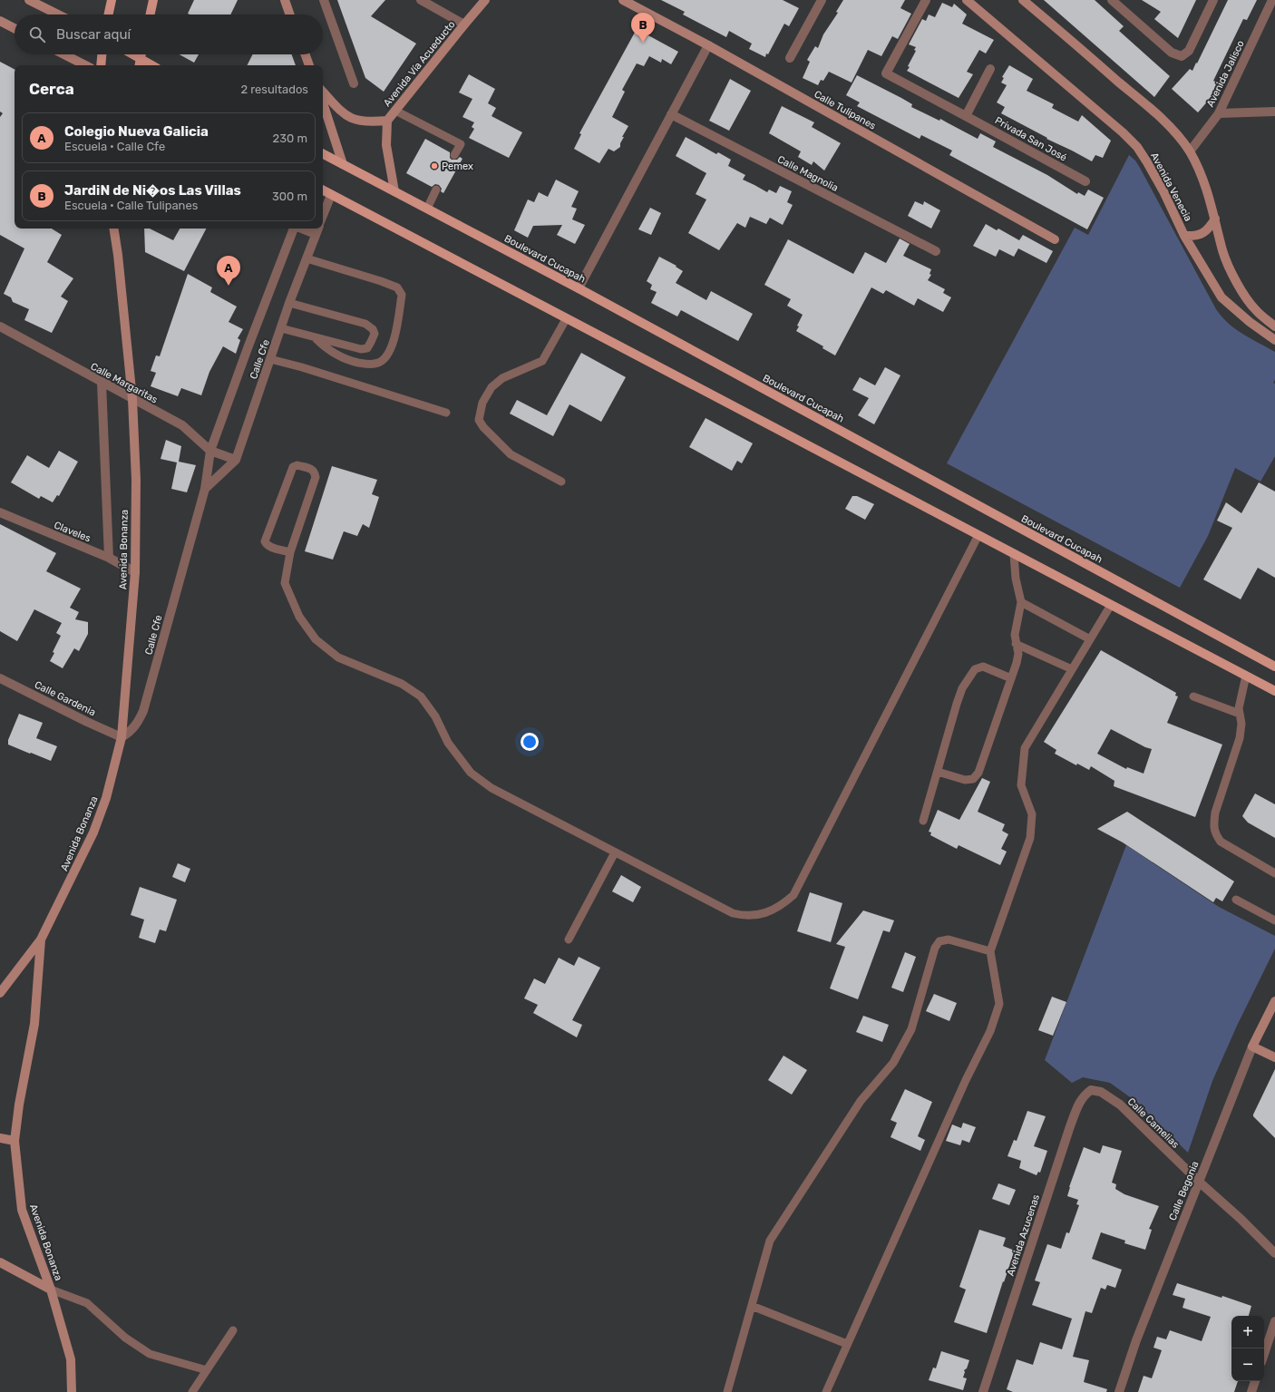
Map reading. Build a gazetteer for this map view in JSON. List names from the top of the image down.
{
  "streets": {
    "main road": ["Boulevard Cucapah"],
    "street": [
      "Avenida Vía Acueducto",
      "Avenida Jalisco",
      "Calle Tulipanes",
      "Privada San José",
      "Calle Magnolia",
      "Avenida Venecia",
      "Calle Cfe",
      "Calle Margaritas",
      "Claveles",
      "Avenida Bonanza",
      "Calle Gardenia",
      "Calle Camelias",
      "Calle Begonia",
      "Avenida Azucenas"
    ]
  },
  "crossings": [
    ["Avenida Vía Acueducto", "Boulevard Cucapah"],
    ["Calle Cfe", "Calle Margaritas"],
    ["Calle Cfe", "Avenida Bonanza"],
    ["Calle Cfe", "Calle Gardenia"],
    ["Calle Margaritas", "Avenida Bonanza"],
    ["Claveles", "Avenida Bonanza"],
    ["Avenida Bonanza", "Calle Gardenia"],
    ["Calle Camelias", "Calle Begonia"],
    ["Calle Camelias", "Avenida Azucenas"]
  ],
  "places": ["Pemex"],
  "page": {
    "pins": ["B", "A"],
    "search": "Buscar aquí",
    "heading": ["Cerca", "2 resultados"],
    "list": [
      {
        "mark": "A",
        "name": "Colegio Nueva Galicia",
        "note": "Escuela · Calle Cfe",
        "value": "230 m"
      },
      {
        "mark": "B",
        "name": "JardiN de Ni�os Las Villas",
        "note": "Escuela · Calle Tulipanes",
        "value": "300 m"
      }
    ],
    "map_buttons": ["+", "−"]
  }
}
